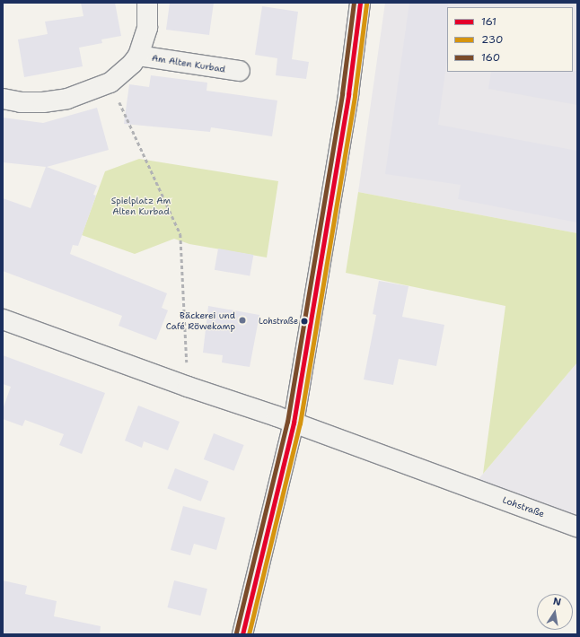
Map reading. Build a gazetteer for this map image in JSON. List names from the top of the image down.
{
  "streets": {
    "street": ["Am Alten Kurbad", "Lohstraße"]
  },
  "parks": ["Spielplatz Am Alten Kurbad"],
  "places": ["Bäckerei und Café Röwekamp", "Lohstraße"],
  "lines": ["transit line 161", "transit line 160", "transit line 230"],
  "legend": ["161", "230", "160"],
  "north": "top"
}
